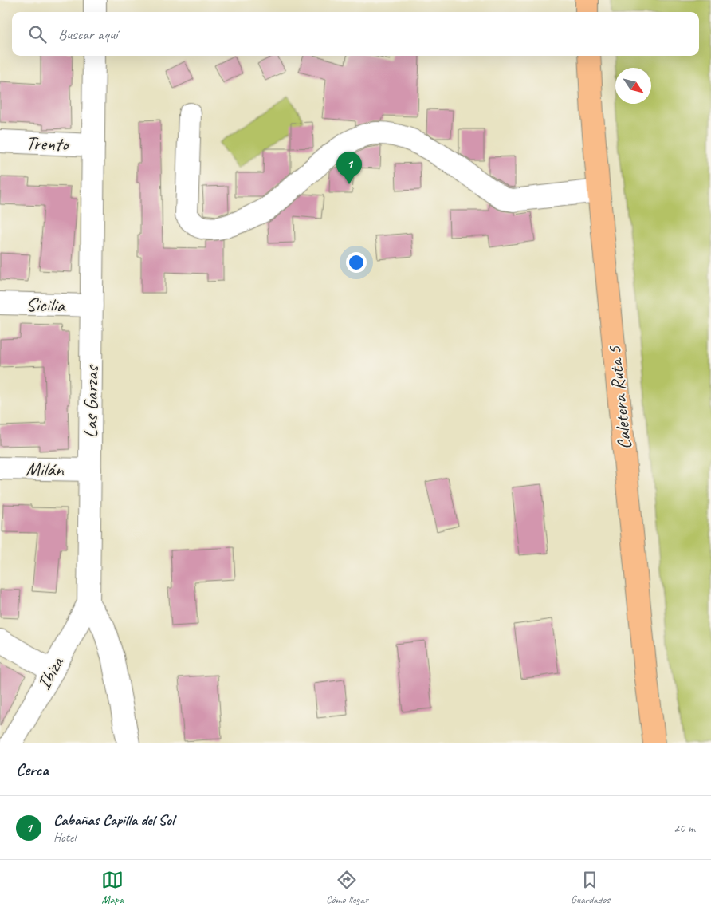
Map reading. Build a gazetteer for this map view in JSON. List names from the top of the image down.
{
  "streets": {
    "main road": ["Caletera Ruta 5"],
    "street": [
      "Trento",
      "Sicilia",
      "Las Garzas",
      "Milán",
      "Ibiza"
    ]
  },
  "crossings": [
    ["Trento", "Las Garzas"],
    ["Sicilia", "Las Garzas"],
    ["Las Garzas", "Milán"],
    ["Las Garzas", "Ibiza"]
  ],
  "north": "bottom right",
  "page": {
    "search": "Buscar aquí",
    "pins": "1",
    "heading": "Cerca",
    "list": [
      {
        "mark": "1",
        "name": "Cabañas Capilla del Sol",
        "note": "Hotel",
        "value": "20 m"
      }
    ],
    "nav": ["Mapa", "Cómo llegar", "Guardados"]
  }
}
